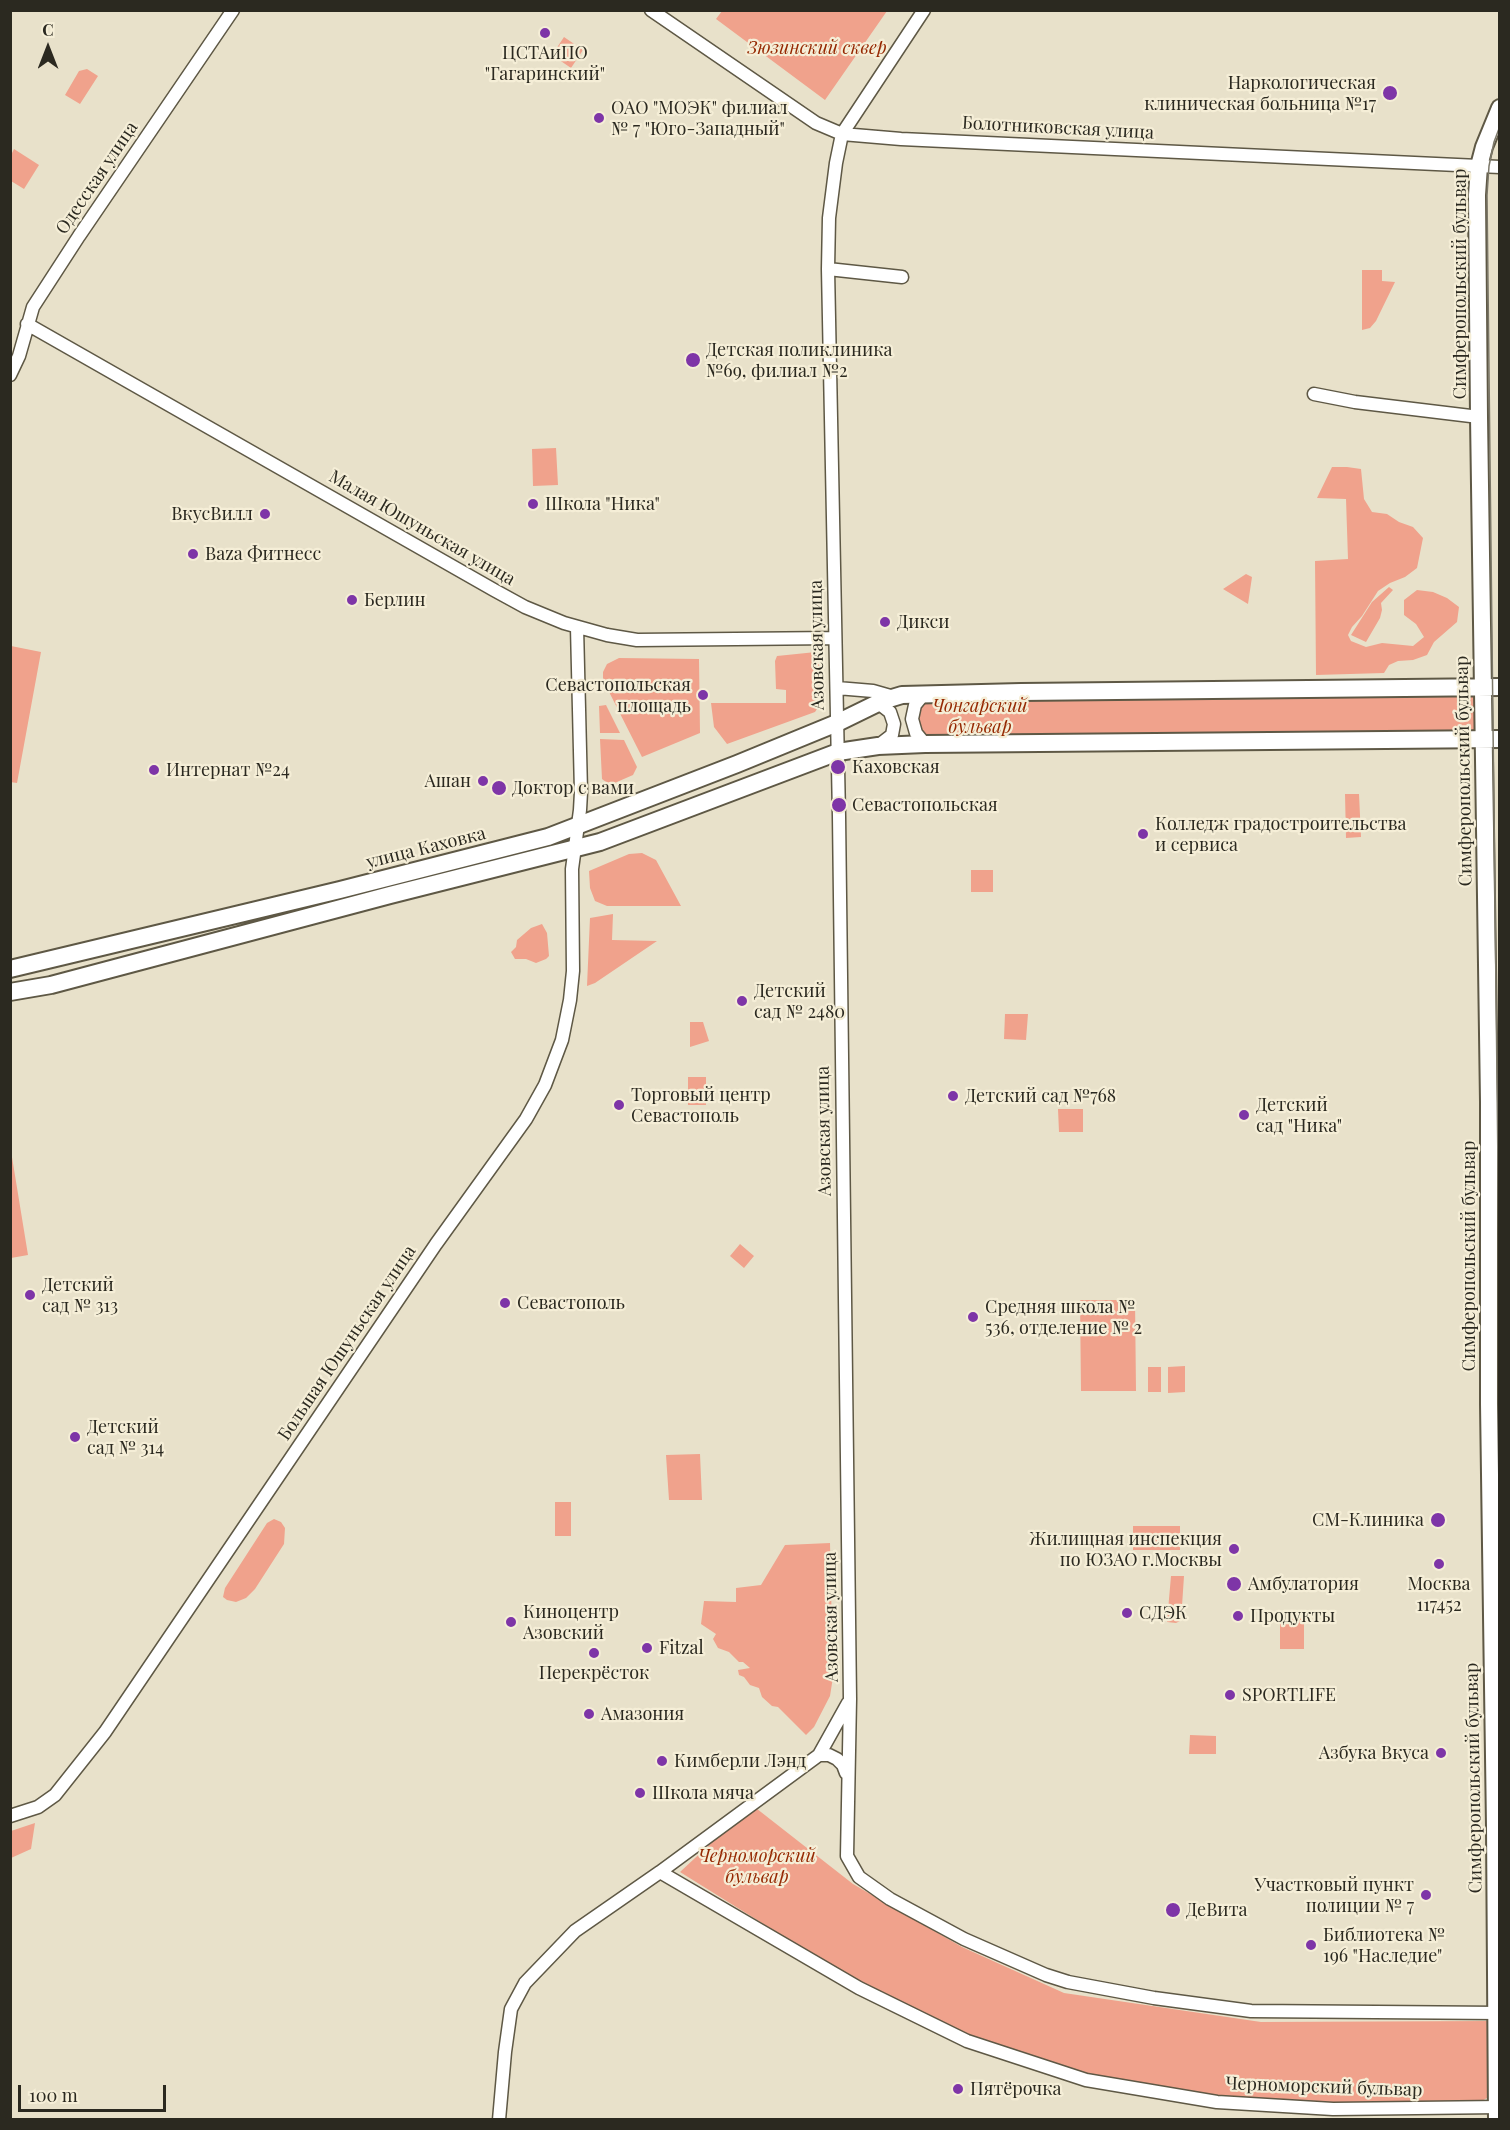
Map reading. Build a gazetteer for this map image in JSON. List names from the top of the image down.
{
  "streets": {
    "main road": ["Симферопольский бульвар", "улица Каховка"],
    "street": [
      "Болотниковская улица",
      "Одесская улица",
      "Малая Юшуньская улица",
      "Азовская улица",
      "Большая Юшуньская улица",
      "Черноморский бульвар"
    ]
  },
  "crossings": [
    ["Болотниковская улица", "Симферопольский бульвар"],
    ["Болотниковская улица", "Азовская улица"],
    ["Одесская улица", "Малая Юшуньская улица"],
    ["Симферопольский бульвар", "Черноморский бульвар"],
    ["Малая Юшуньская улица", "Азовская улица"],
    ["Азовская улица", "улица Каховка"],
    ["Азовская улица", "Черноморский бульвар"],
    ["улица Каховка", "Большая Юшуньская улица"]
  ],
  "parks": ["Зюзинский сквер", "Чонгарский бульвар", "Черноморский бульвар"],
  "places": [
    "ЦСТАиПО \"Гагаринский\"",
    "Наркологическая клиническая больница №17",
    "ОАО \"МОЭК\" филиал № 7 \"Юго-Западный\"",
    "Детская поликлиника №69, филиал №2",
    "Школа \"Ника\"",
    "ВкусВилл",
    "Baza Фитнесс",
    "Берлин",
    "Дикси",
    "Севастопольская площадь",
    "Каховская",
    "Интернат №24",
    "Ашан",
    "Доктор с вами",
    "Севастопольская",
    "Колледж градостроительства и сервиса",
    "Детский сад № 2480",
    "Детский сад №768",
    "Торговый центр Севастополь",
    "Детский сад \"Ника\"",
    "Детский сад № 313",
    "Севастополь",
    "Средняя школа № 536, отделение № 2",
    "Детский сад № 314",
    "СМ-Клиника",
    "Жилищная инспекция по ЮЗАО г.Москвы",
    "Москва 117452",
    "Амбулатория",
    "СДЭК",
    "Продукты",
    "Киноцентр Азовский",
    "Fitzal",
    "Перекрёсток",
    "SPORTLIFE",
    "Амазония",
    "Азбука Вкуса",
    "Кимберли Лэнд",
    "Школа мяча",
    "Участковый пункт полиции № 7",
    "ДеВита",
    "Библиотека № 196 \"Наследие\"",
    "Пятёрочка"
  ],
  "scale_bar": "100 m",
  "north": "top"
}
